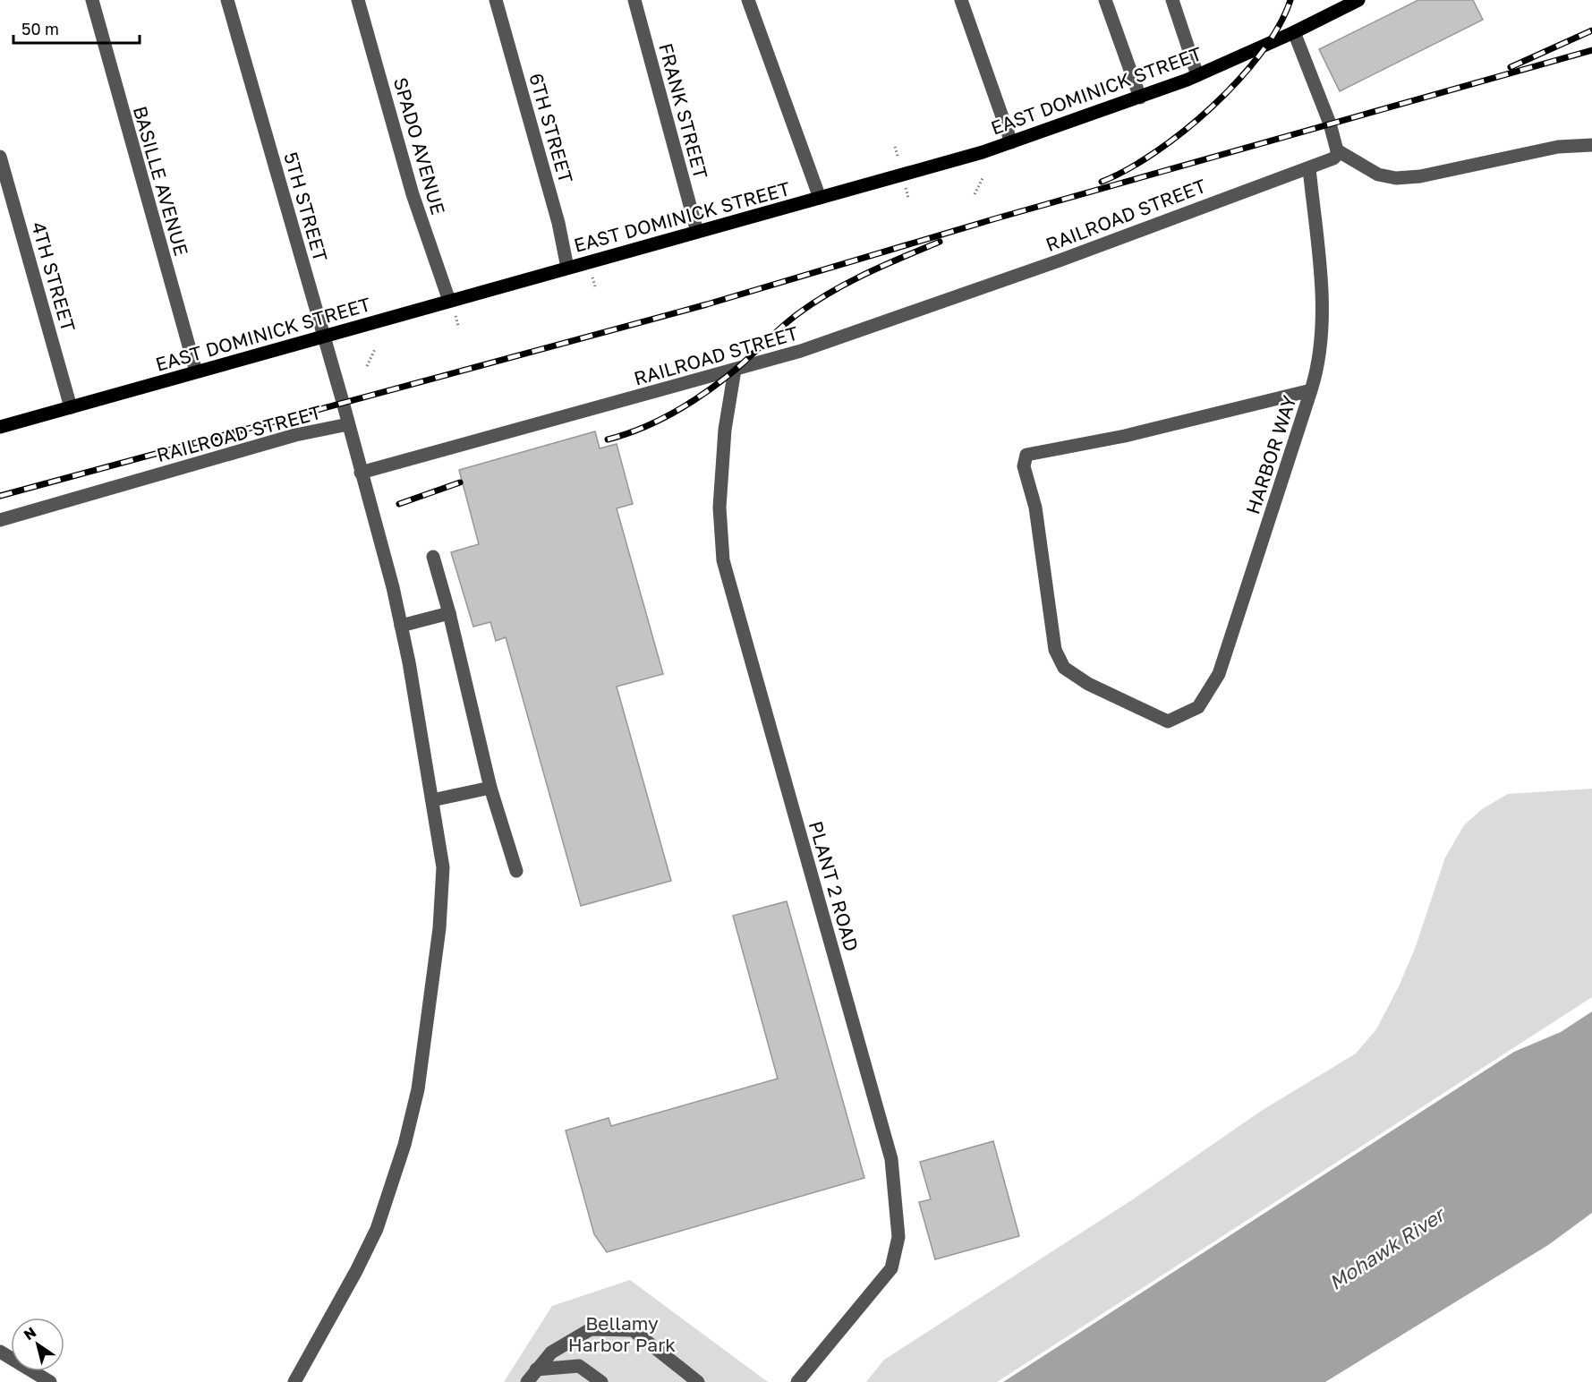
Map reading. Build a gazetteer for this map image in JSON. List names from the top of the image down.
{
  "streets": {
    "main road": ["EAST DOMINICK STREET"],
    "street": [
      "FRANK STREET",
      "6TH STREET",
      "SPADO AVENUE",
      "BASILLE AVENUE",
      "5TH STREET",
      "RAILROAD STREET",
      "4TH STREET",
      "HARBOR WAY",
      "PLANT 2 ROAD"
    ]
  },
  "crossings": [
    ["EAST DOMINICK STREET", "FRANK STREET"],
    ["EAST DOMINICK STREET", "6TH STREET"],
    ["EAST DOMINICK STREET", "SPADO AVENUE"],
    ["EAST DOMINICK STREET", "BASILLE AVENUE"],
    ["EAST DOMINICK STREET", "5TH STREET"],
    ["EAST DOMINICK STREET", "4TH STREET"],
    ["5TH STREET", "RAILROAD STREET"],
    ["RAILROAD STREET", "HARBOR WAY"],
    ["RAILROAD STREET", "PLANT 2 ROAD"]
  ],
  "water": ["Mohawk River"],
  "parks": ["Bellamy Harbor Park"],
  "scale_bar": "50 m",
  "north": "top left"
}
